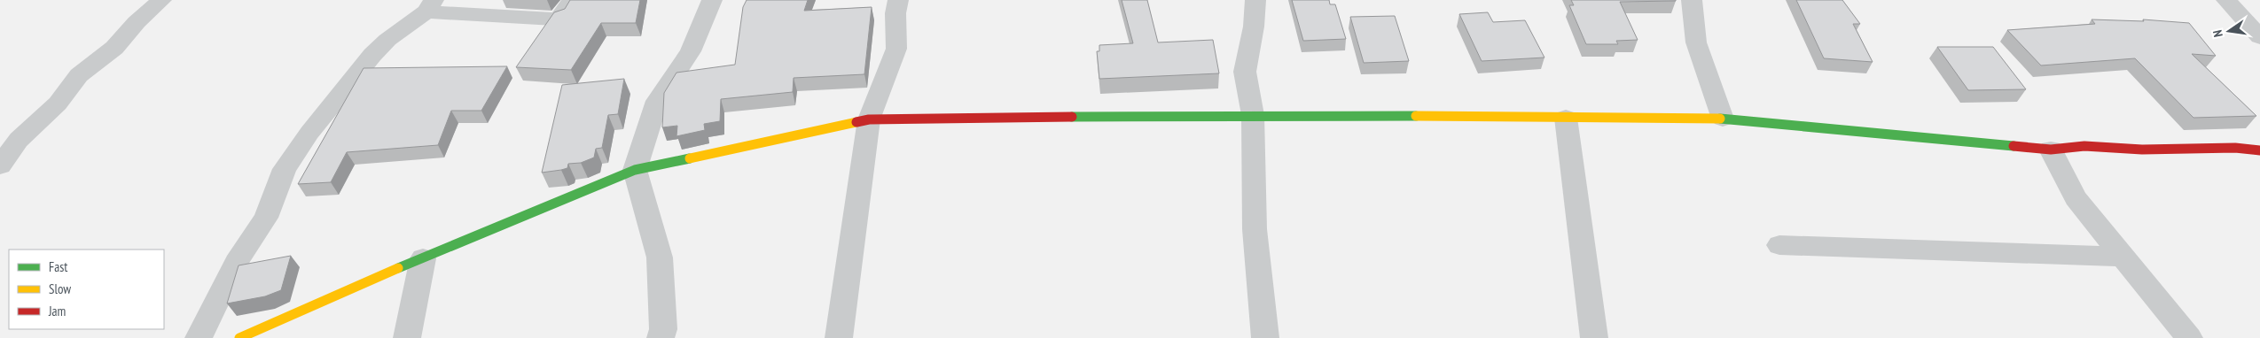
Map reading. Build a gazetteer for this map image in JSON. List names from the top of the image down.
{
  "legend": ["Fast", "Slow", "Jam"],
  "north": "left"
}
